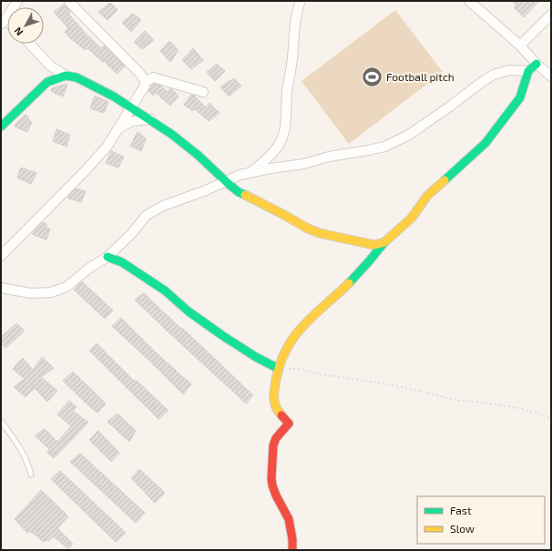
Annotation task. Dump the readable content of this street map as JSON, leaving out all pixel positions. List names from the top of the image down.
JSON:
{
  "places": {
    "sports": ["Football pitch"]
  },
  "legend": ["Fast", "Slow"],
  "north": "bottom left"
}
